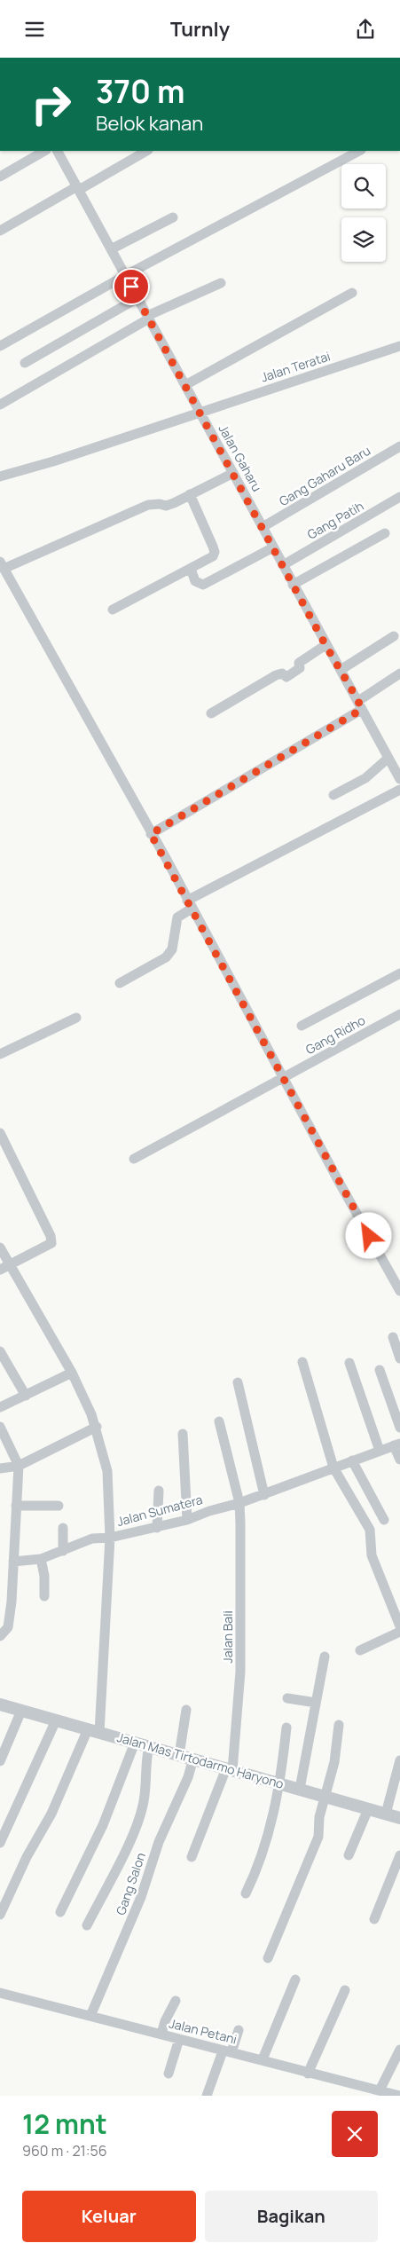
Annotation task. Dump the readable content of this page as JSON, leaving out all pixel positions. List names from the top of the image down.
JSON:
{
  "streets": {
    "street": [
      "Jalan Teratai",
      "Jalan Gaharu",
      "Gang Gaharu Baru",
      "Gang Patih",
      "Gang Ridho",
      "Jalan Sumatera",
      "Jalan Bali",
      "Jalan Mas Tirtodarmo Haryono",
      "Gang Salon",
      "Jalan Petani"
    ]
  },
  "crossings": [
    ["Jalan Teratai", "Jalan Gaharu"],
    ["Jalan Gaharu", "Gang Gaharu Baru"],
    ["Jalan Gaharu", "Gang Patih"],
    ["Jalan Sumatera", "Jalan Bali"],
    ["Jalan Sumatera", "Jalan Mas Tirtodarmo Haryono"],
    ["Jalan Bali", "Jalan Mas Tirtodarmo Haryono"],
    ["Jalan Mas Tirtodarmo Haryono", "Gang Salon"],
    ["Gang Salon", "Jalan Petani"]
  ],
  "page": {
    "header": "Turnly",
    "turn": ["370 m", "Belok kanan"],
    "heading": ["12 mnt", "960 m · 21:56"],
    "buttons": ["Keluar", "Bagikan"]
  }
}
